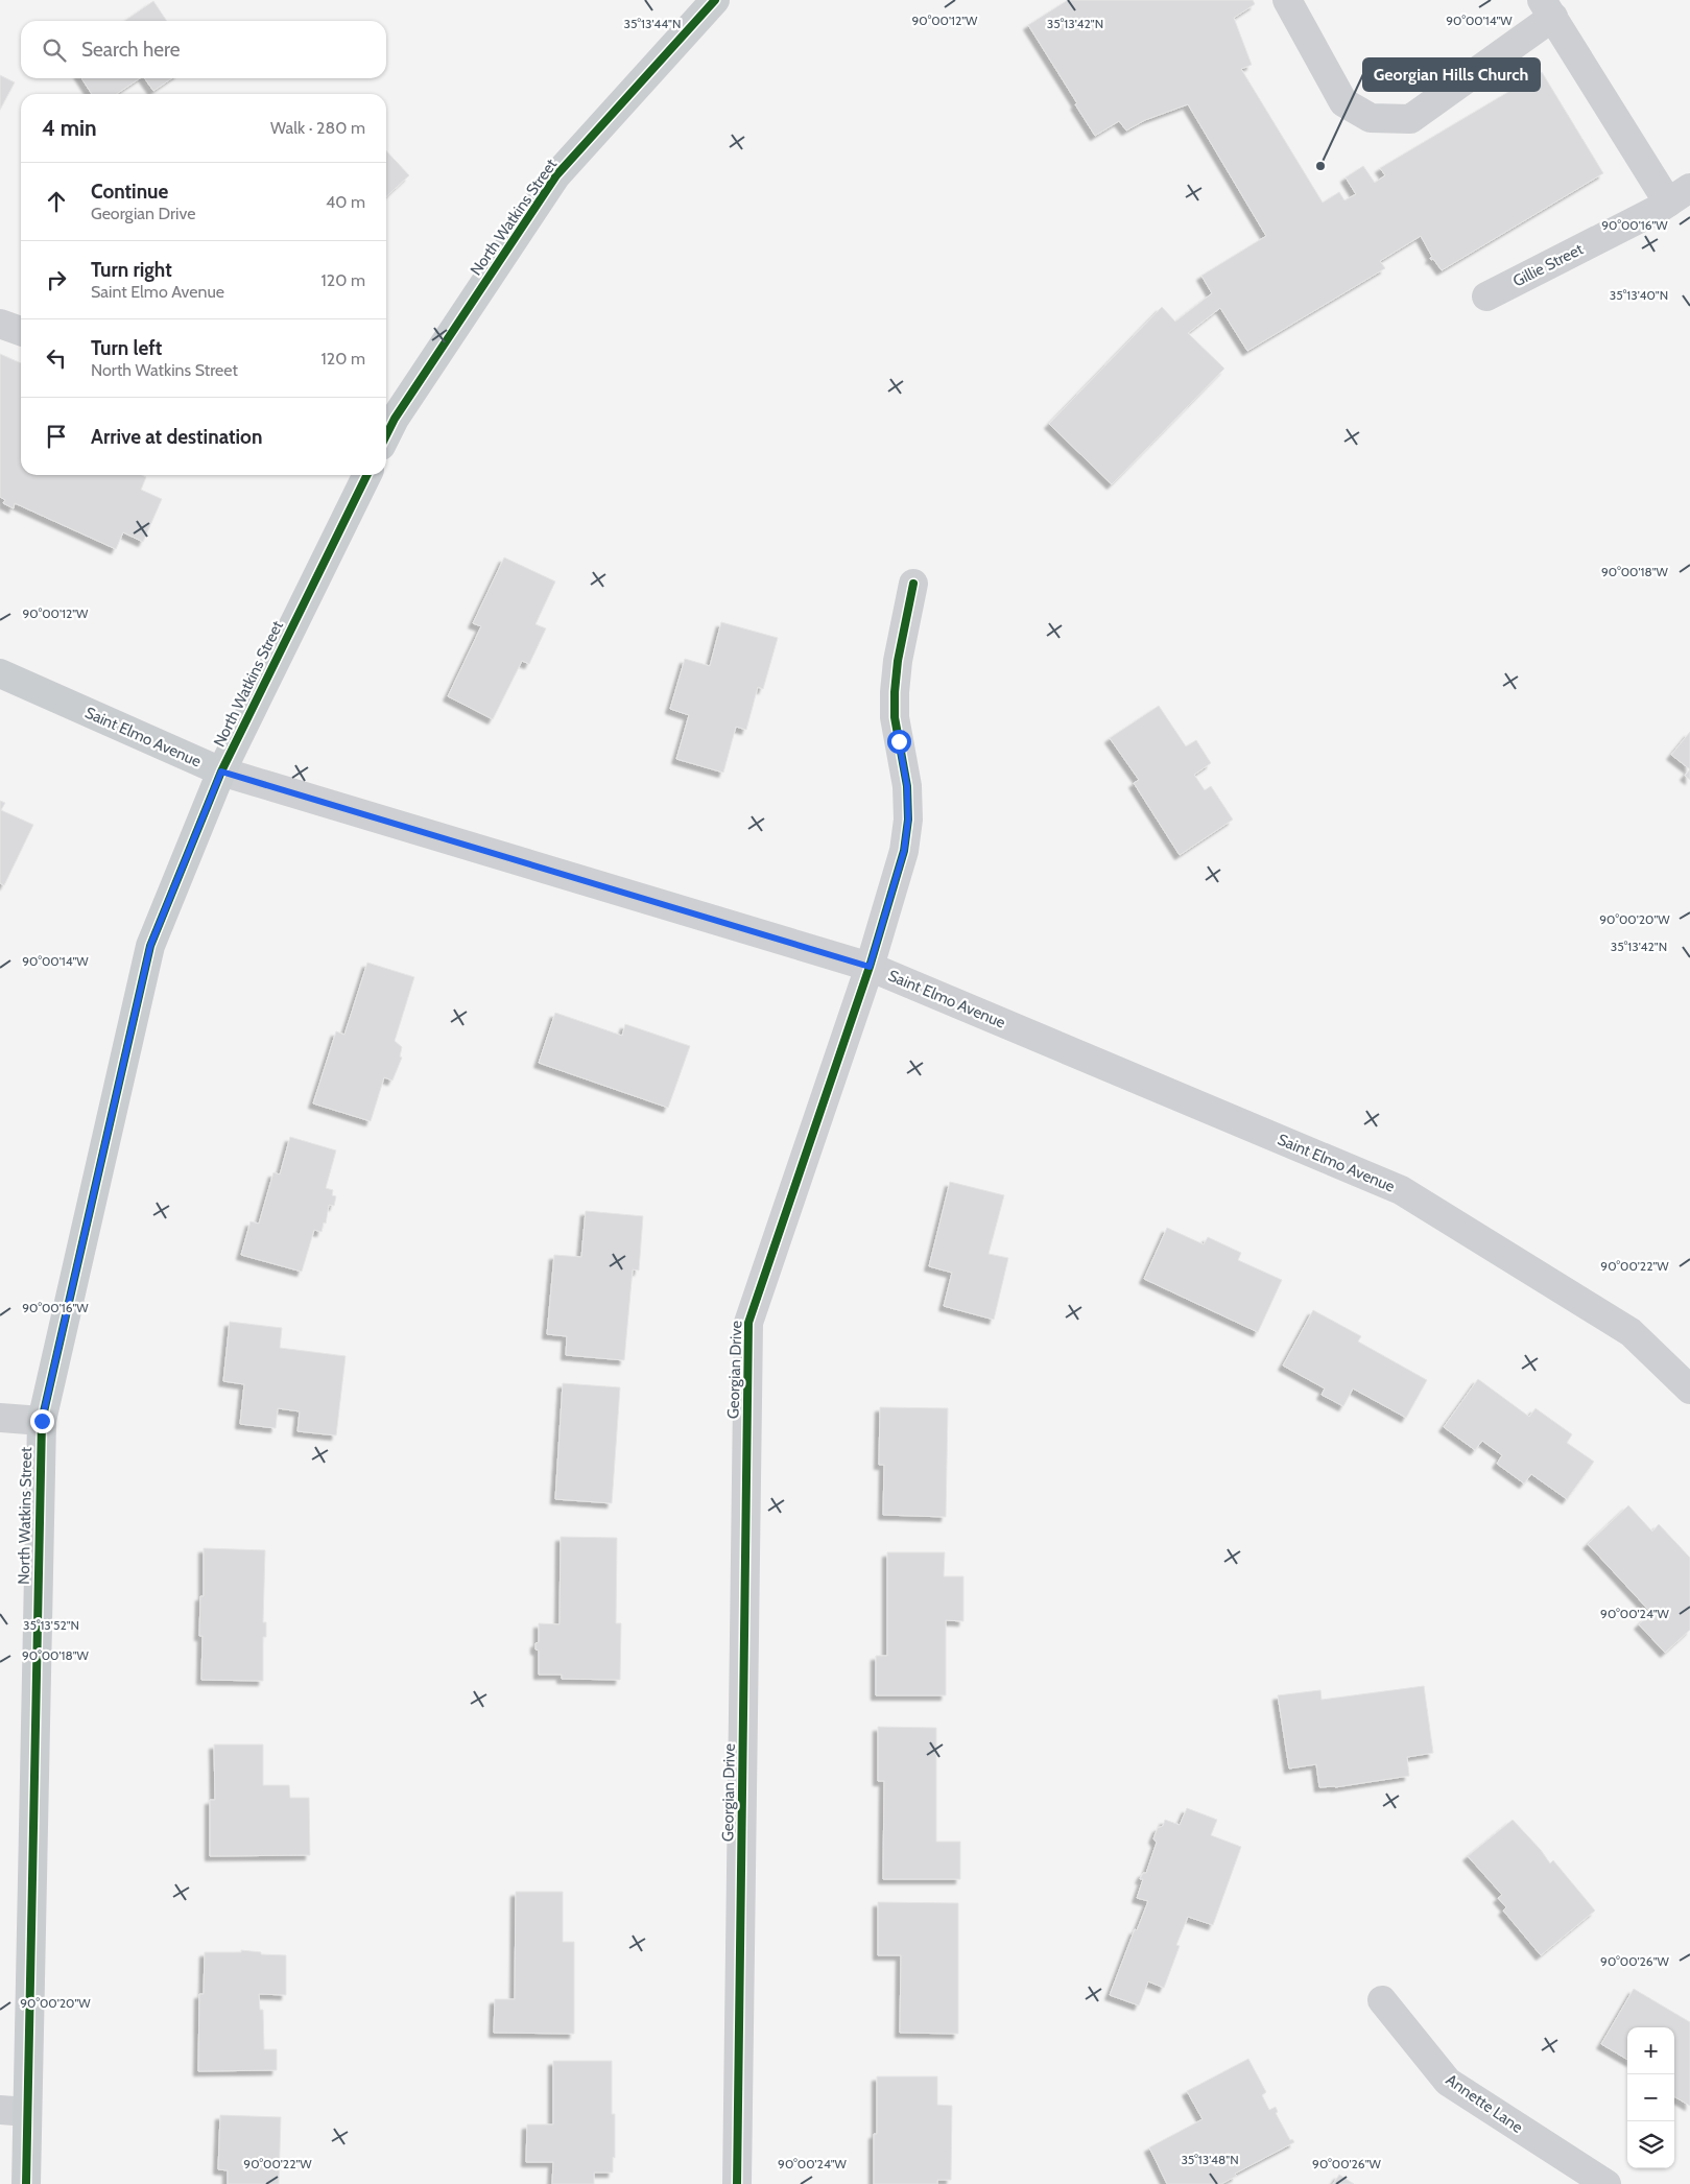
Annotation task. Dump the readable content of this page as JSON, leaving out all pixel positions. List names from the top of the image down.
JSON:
{
  "streets": {
    "main road": ["North Watkins Street", "Saint Elmo Avenue"],
    "street": ["Gillie Street", "Georgian Drive", "Annette Lane"]
  },
  "crossings": [
    ["North Watkins Street", "Saint Elmo Avenue"],
    ["Saint Elmo Avenue", "Georgian Drive"]
  ],
  "places": ["Georgian Hills Church"],
  "page": {
    "search": "Search here",
    "heading": ["4 min", "Walk · 280 m"],
    "list": [
      ["Continue", "Georgian Drive", "40 m"],
      ["Turn right", "Saint Elmo Avenue", "120 m"],
      ["Turn left", "North Watkins Street", "120 m"],
      "Arrive at destination"
    ],
    "map_buttons": ["+", "−"]
  },
  "coordinates": [
    "90°00'12\"W",
    "90°00'14\"W",
    "35°13'44\"N",
    "35°13'42\"N",
    "90°00'16\"W",
    "35°13'40\"N",
    "90°00'18\"W",
    "90°00'20\"W",
    "90°00'22\"W",
    "90°00'24\"W",
    "35°13'52\"N",
    "90°00'26\"W",
    "35°13'48\"N"
  ]
}
